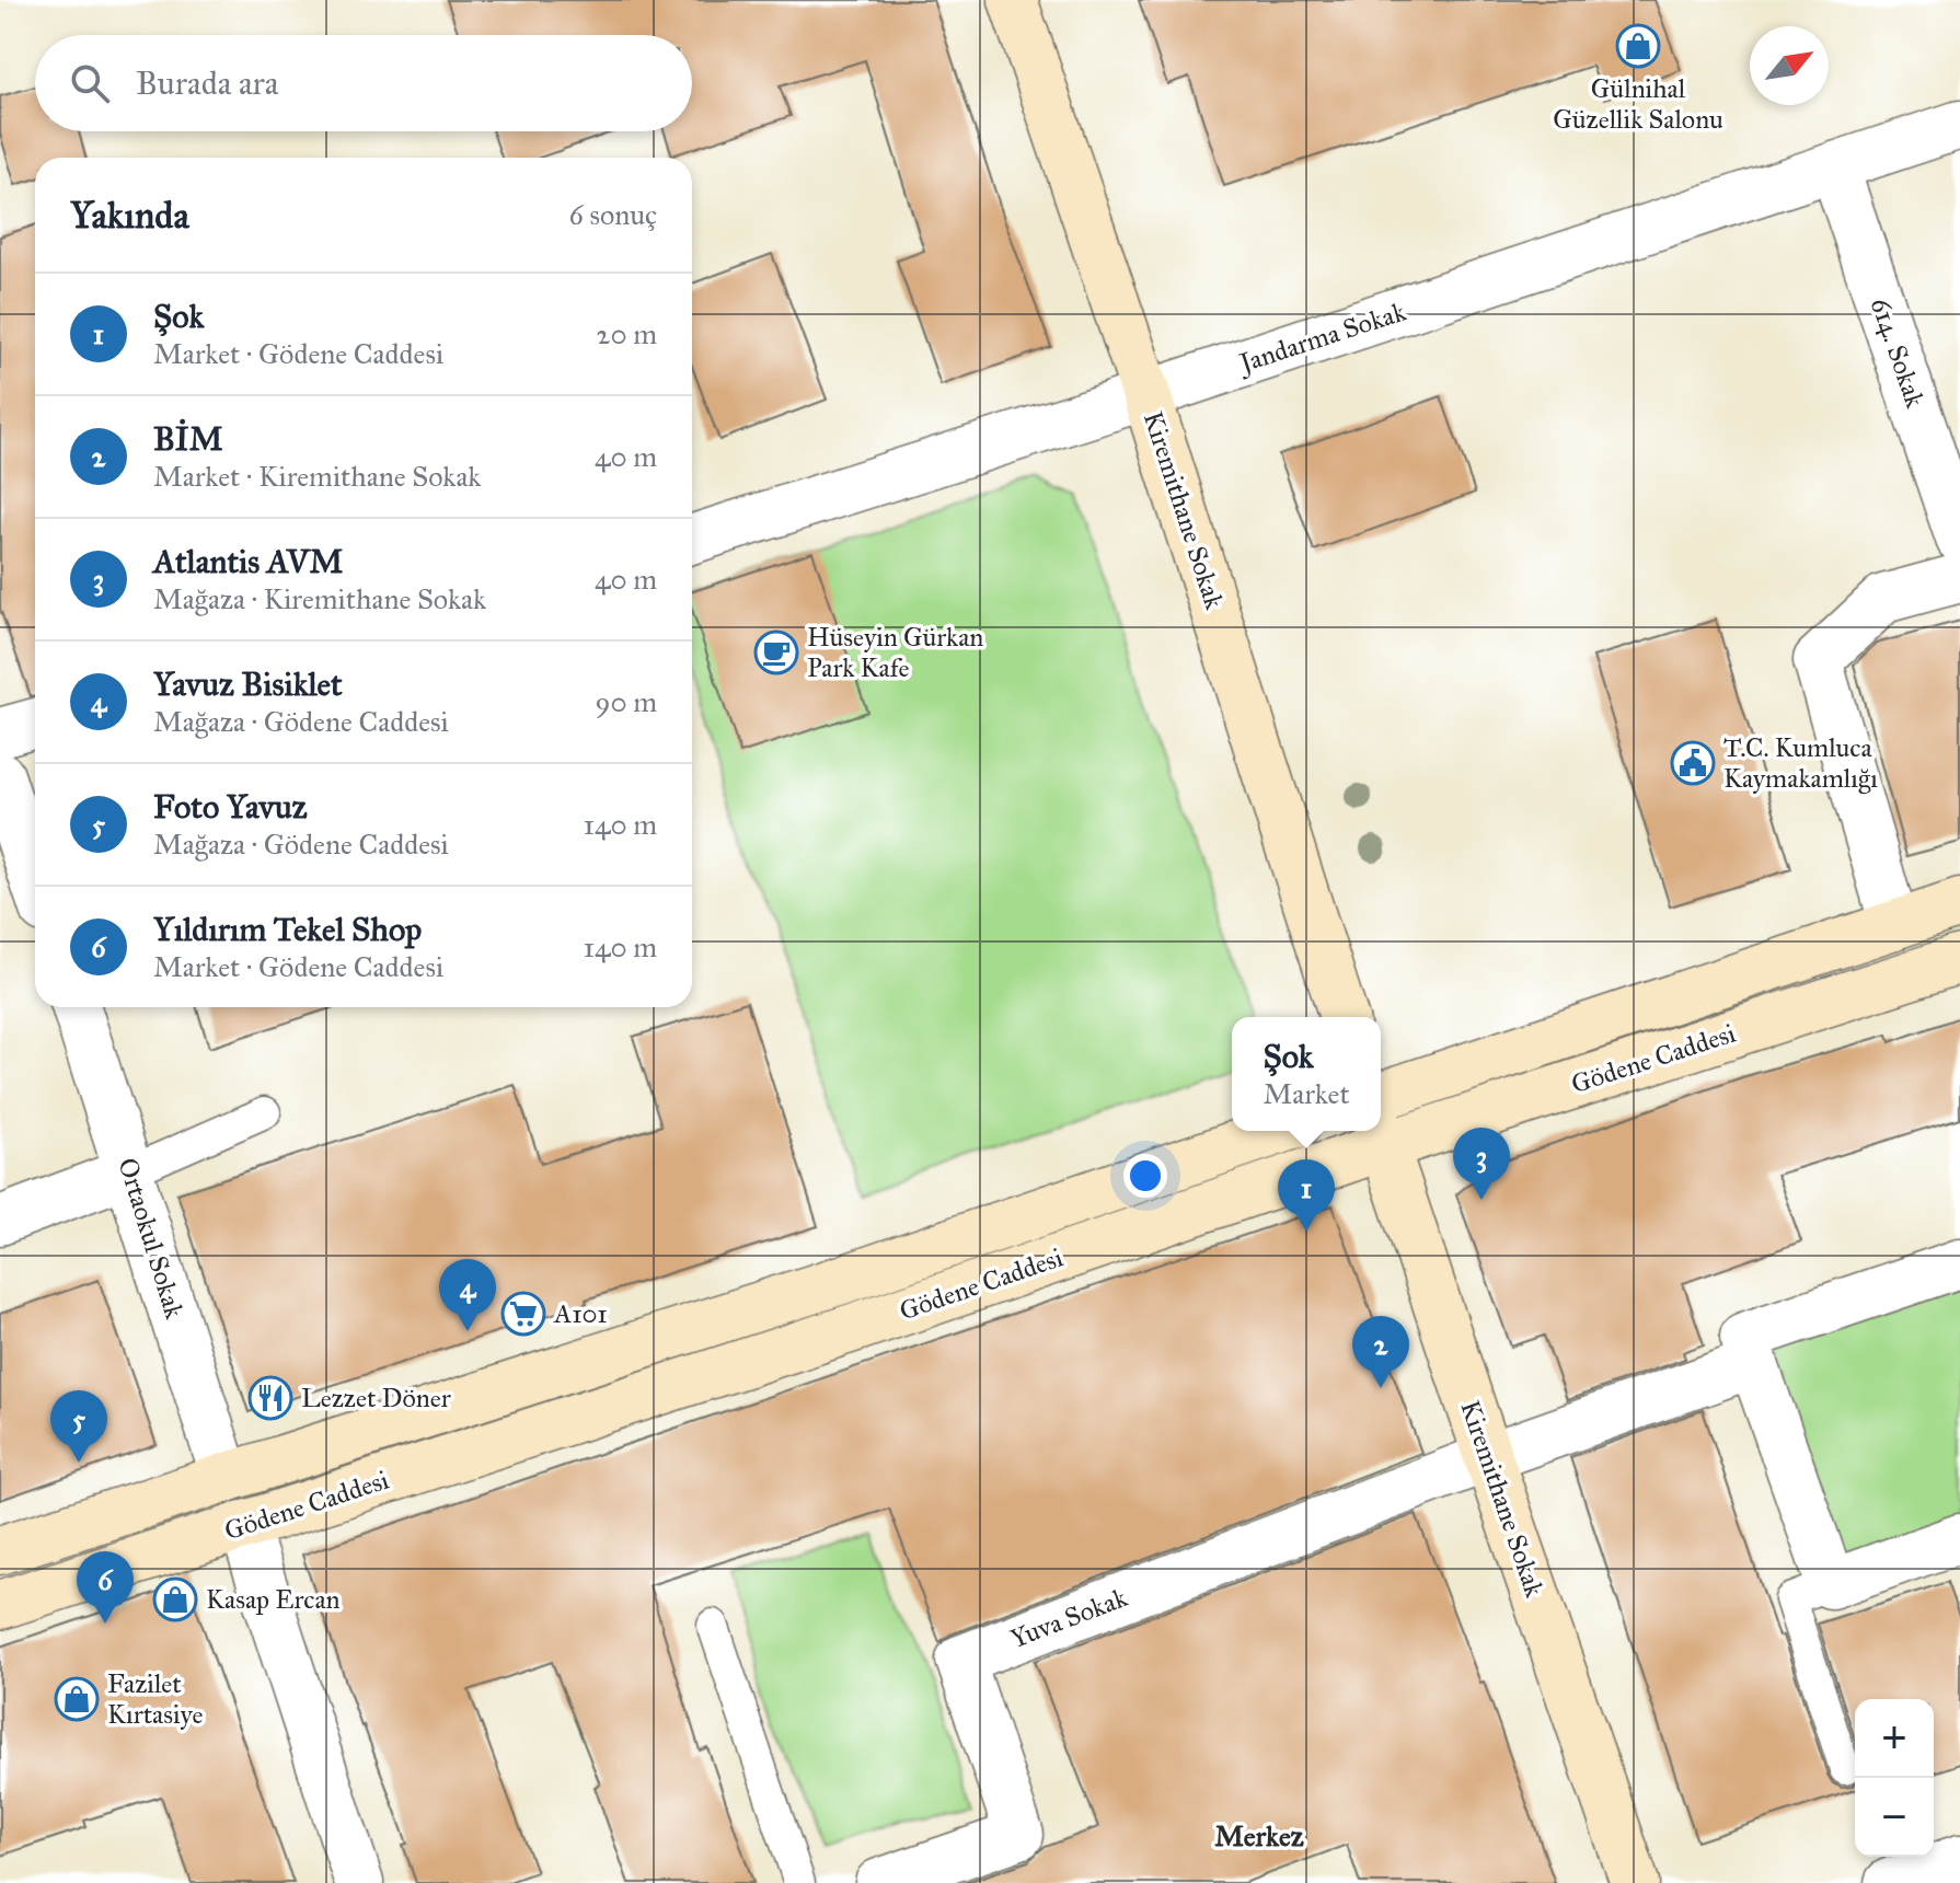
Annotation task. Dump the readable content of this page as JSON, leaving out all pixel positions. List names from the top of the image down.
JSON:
{
  "streets": {
    "main road": ["Kiremithane Sokak", "Gödene Caddesi"],
    "street": [
      "Jandarma Sokak",
      "614. Sokak",
      "Ortaokul Sokak",
      "Yuva Sokak"
    ]
  },
  "crossings": [
    ["Jandarma Sokak", "614. Sokak"],
    ["Jandarma Sokak", "Kiremithane Sokak"],
    ["Kiremithane Sokak", "Yuva Sokak"],
    ["Gödene Caddesi", "Ortaokul Sokak"]
  ],
  "districts": ["Merkez"],
  "places": {
    "shop": ["Gülnihal Güzellik Salonu", "Kasap Ercan", "Fazilet Kırtasiye"],
    "cafe": ["Hüseyin Gürkan Park Kafe"],
    "public building": ["T.C. Kumluca Kaymakamlığı"],
    "supermarket": ["A101"],
    "restaurant": ["Lezzet Döner"]
  },
  "north": "top right",
  "page": {
    "search": "Burada ara",
    "heading": ["Yakında", "6 sonuç"],
    "list": [
      {
        "mark": "1",
        "name": "Şok",
        "note": "Market · Gödene Caddesi",
        "value": "20 m"
      },
      {
        "mark": "2",
        "name": "BİM",
        "note": "Market · Kiremithane Sokak",
        "value": "40 m"
      },
      {
        "mark": "3",
        "name": "Atlantis AVM",
        "note": "Mağaza · Kiremithane Sokak",
        "value": "40 m"
      },
      {
        "mark": "4",
        "name": "Yavuz Bisiklet",
        "note": "Mağaza · Gödene Caddesi",
        "value": "90 m"
      },
      {
        "mark": "5",
        "name": "Foto Yavuz",
        "note": "Mağaza · Gödene Caddesi",
        "value": "140 m"
      },
      {
        "mark": "6",
        "name": "Yıldırım Tekel Shop",
        "note": "Market · Gödene Caddesi",
        "value": "140 m"
      }
    ],
    "popup": ["Şok", "Market"],
    "pins": [
      "3",
      "1",
      "4",
      "2",
      "5",
      "6"
    ],
    "map_buttons": ["+", "−"]
  }
}
